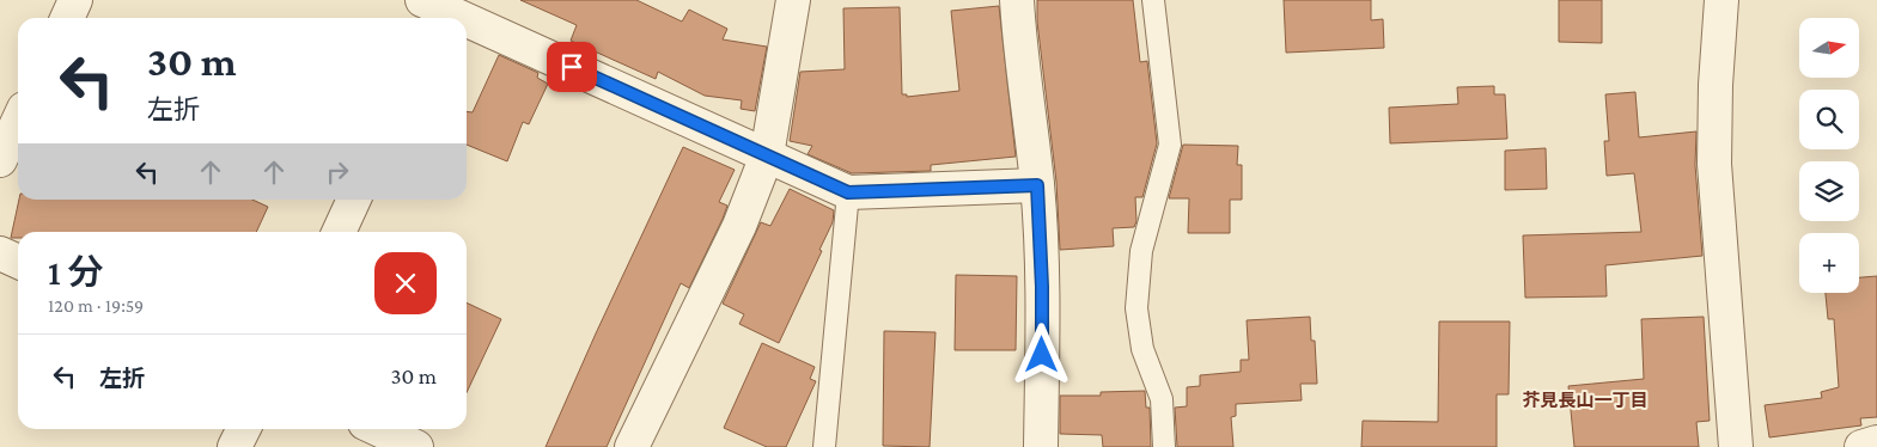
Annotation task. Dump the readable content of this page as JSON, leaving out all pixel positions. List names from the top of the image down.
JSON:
{
  "districts": ["芥見長山一丁目"],
  "north": "right",
  "page": {
    "map_buttons": "+",
    "turn": ["30 m", "左折"],
    "heading": ["1 分", "120 m · 19:59"],
    "list": [
      {
        "name": "左折",
        "value": "30 m"
      }
    ]
  }
}
